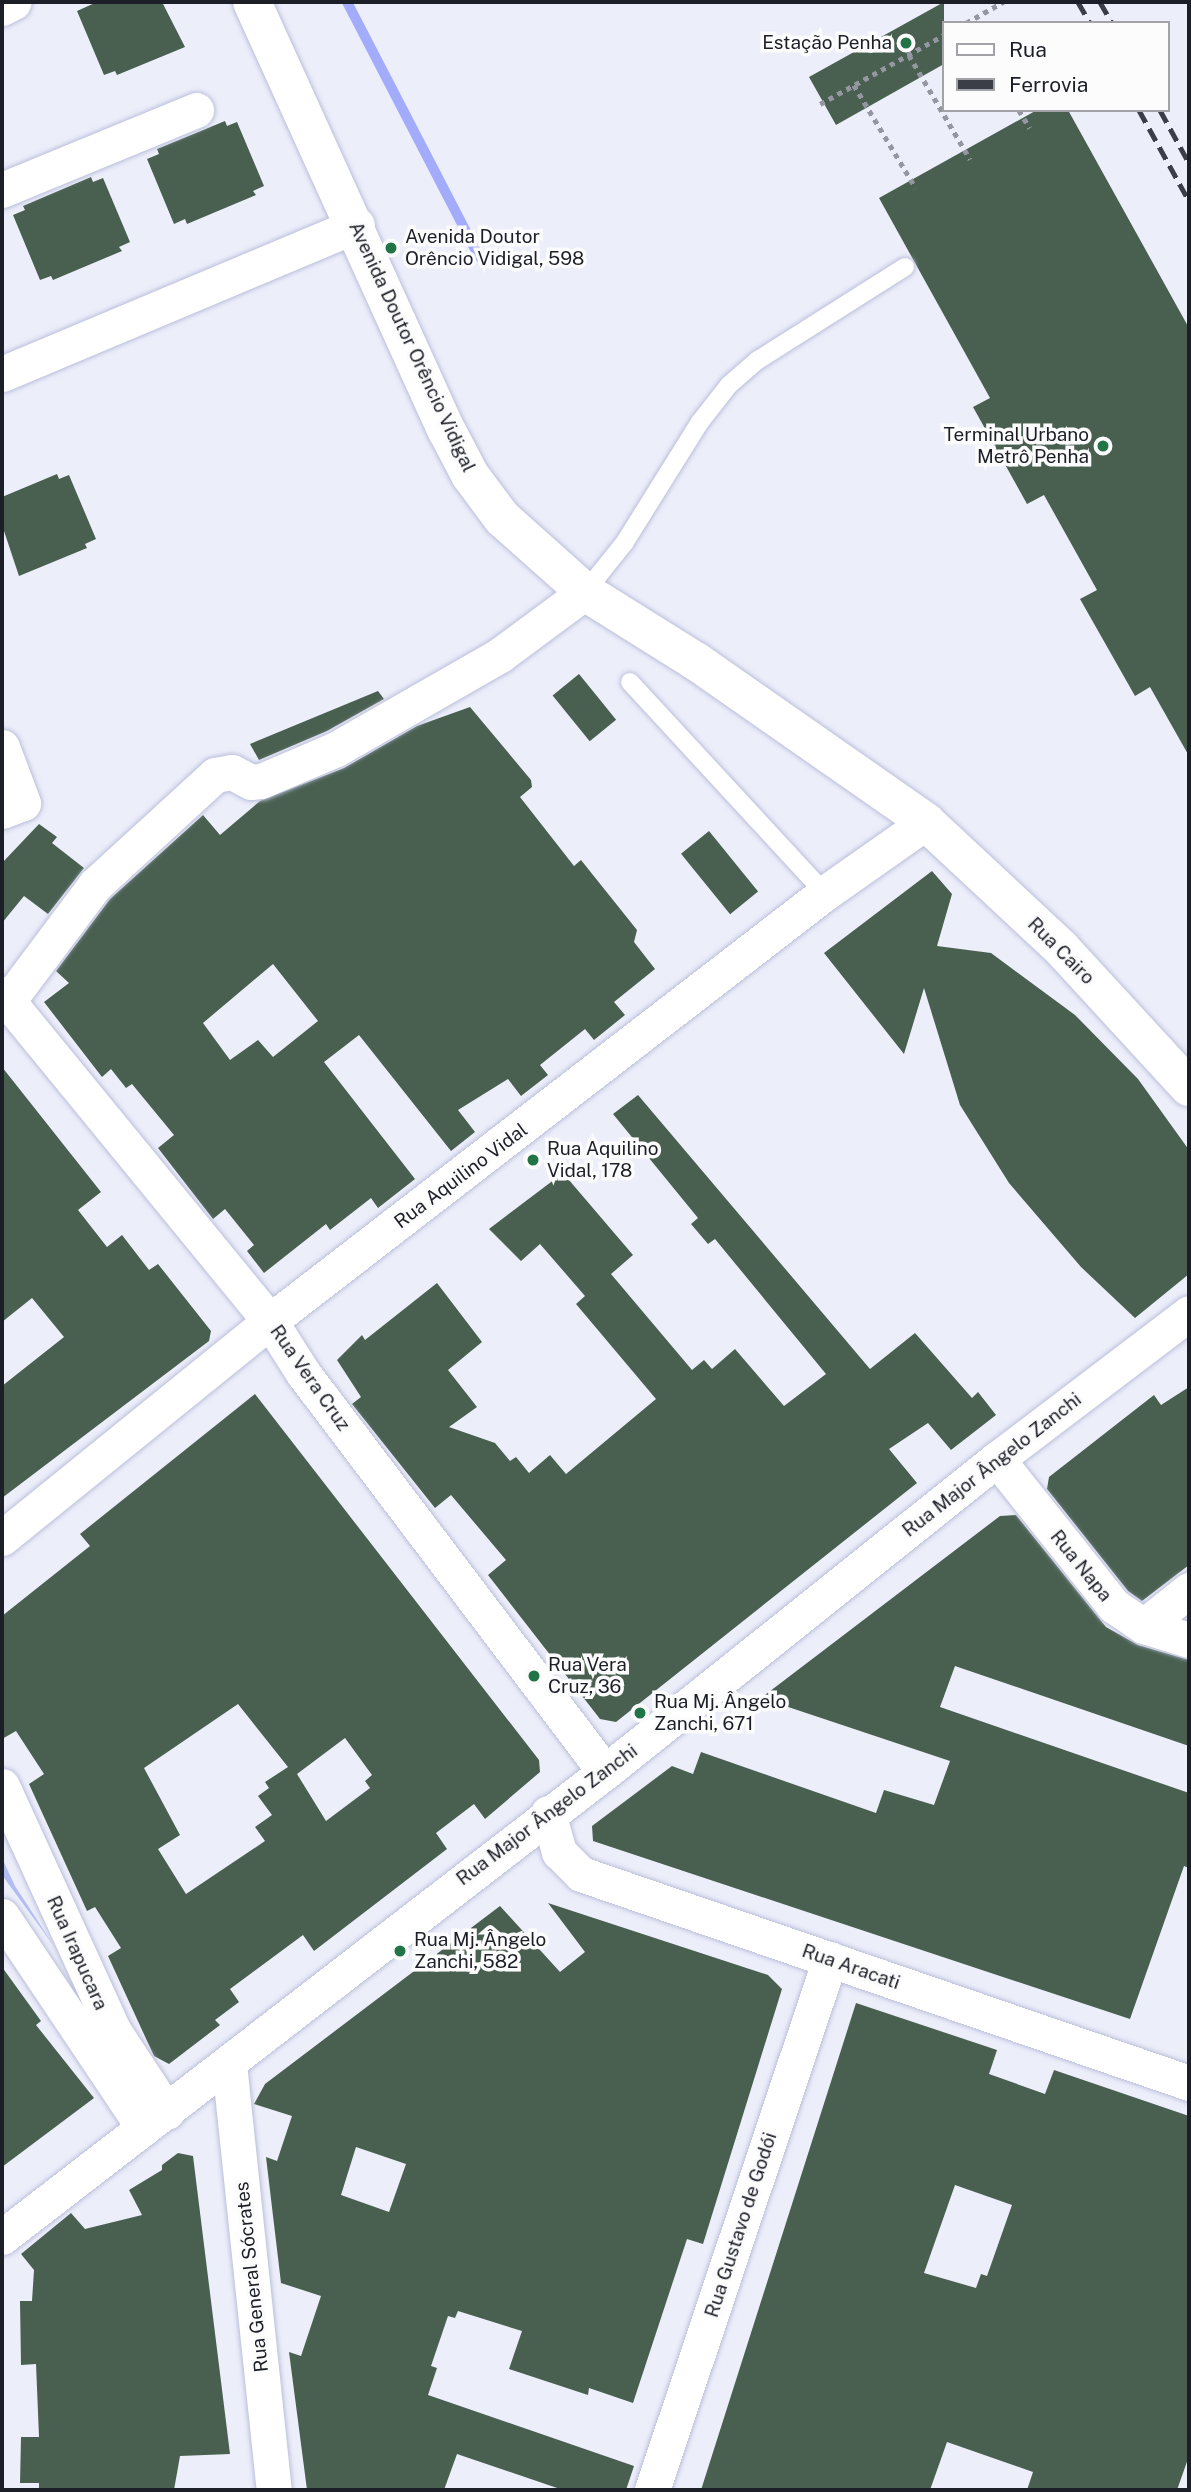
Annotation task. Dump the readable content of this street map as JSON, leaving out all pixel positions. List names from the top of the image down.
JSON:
{
  "streets": {
    "street": [
      "Avenida Doutor Orêncio Vidigal",
      "Rua Cairo",
      "Rua Aquilino Vidal",
      "Rua Vera Cruz",
      "Rua Major Ângelo Zanchi",
      "Rua Napa",
      "Rua Irapucara",
      "Rua Aracati",
      "Rua Gustavo de Godói",
      "Rua General Sócrates"
    ]
  },
  "crossings": [
    ["Avenida Doutor Orêncio Vidigal", "Rua Cairo"],
    ["Avenida Doutor Orêncio Vidigal", "Rua Aquilino Vidal"],
    ["Rua Cairo", "Rua Aquilino Vidal"],
    ["Rua Aquilino Vidal", "Rua Vera Cruz"],
    ["Rua Vera Cruz", "Rua Major Ângelo Zanchi"],
    ["Rua Major Ângelo Zanchi", "Rua Napa"],
    ["Rua Major Ângelo Zanchi", "Rua Irapucara"],
    ["Rua Major Ângelo Zanchi", "Rua Aracati"],
    ["Rua Major Ângelo Zanchi", "Rua General Sócrates"],
    ["Rua Aracati", "Rua Gustavo de Godói"]
  ],
  "places": [
    "Estação Penha",
    "Avenida Doutor Orêncio Vidigal, 598",
    "Terminal Urbano Metrô Penha",
    "Rua Aquilino Vidal, 178",
    "Rua Vera Cruz, 36",
    "Rua Mj. Ângelo Zanchi, 671",
    "Rua Mj. Ângelo Zanchi, 582"
  ],
  "legend": ["Rua", "Ferrovia"]
}
